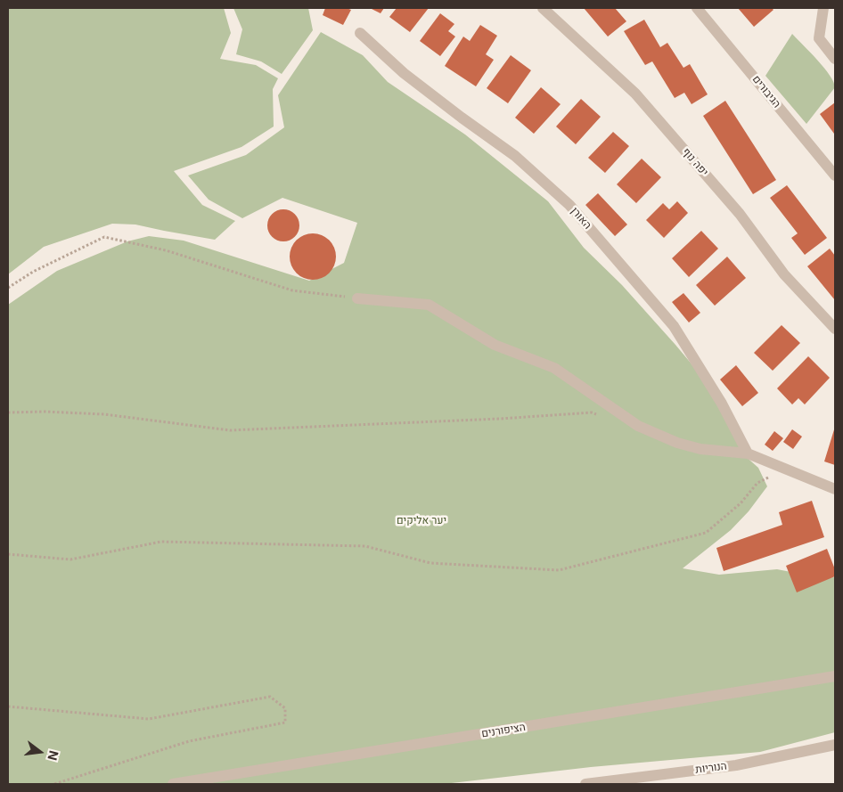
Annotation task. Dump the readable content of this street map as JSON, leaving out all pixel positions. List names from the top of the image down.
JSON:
{
  "streets": {
    "street": [
      "הגיבורים",
      "יפה נוף",
      "האורן",
      "הציפורנים",
      "הנוריות"
    ]
  },
  "parks": ["יער אליקים"],
  "north": "right"
}
